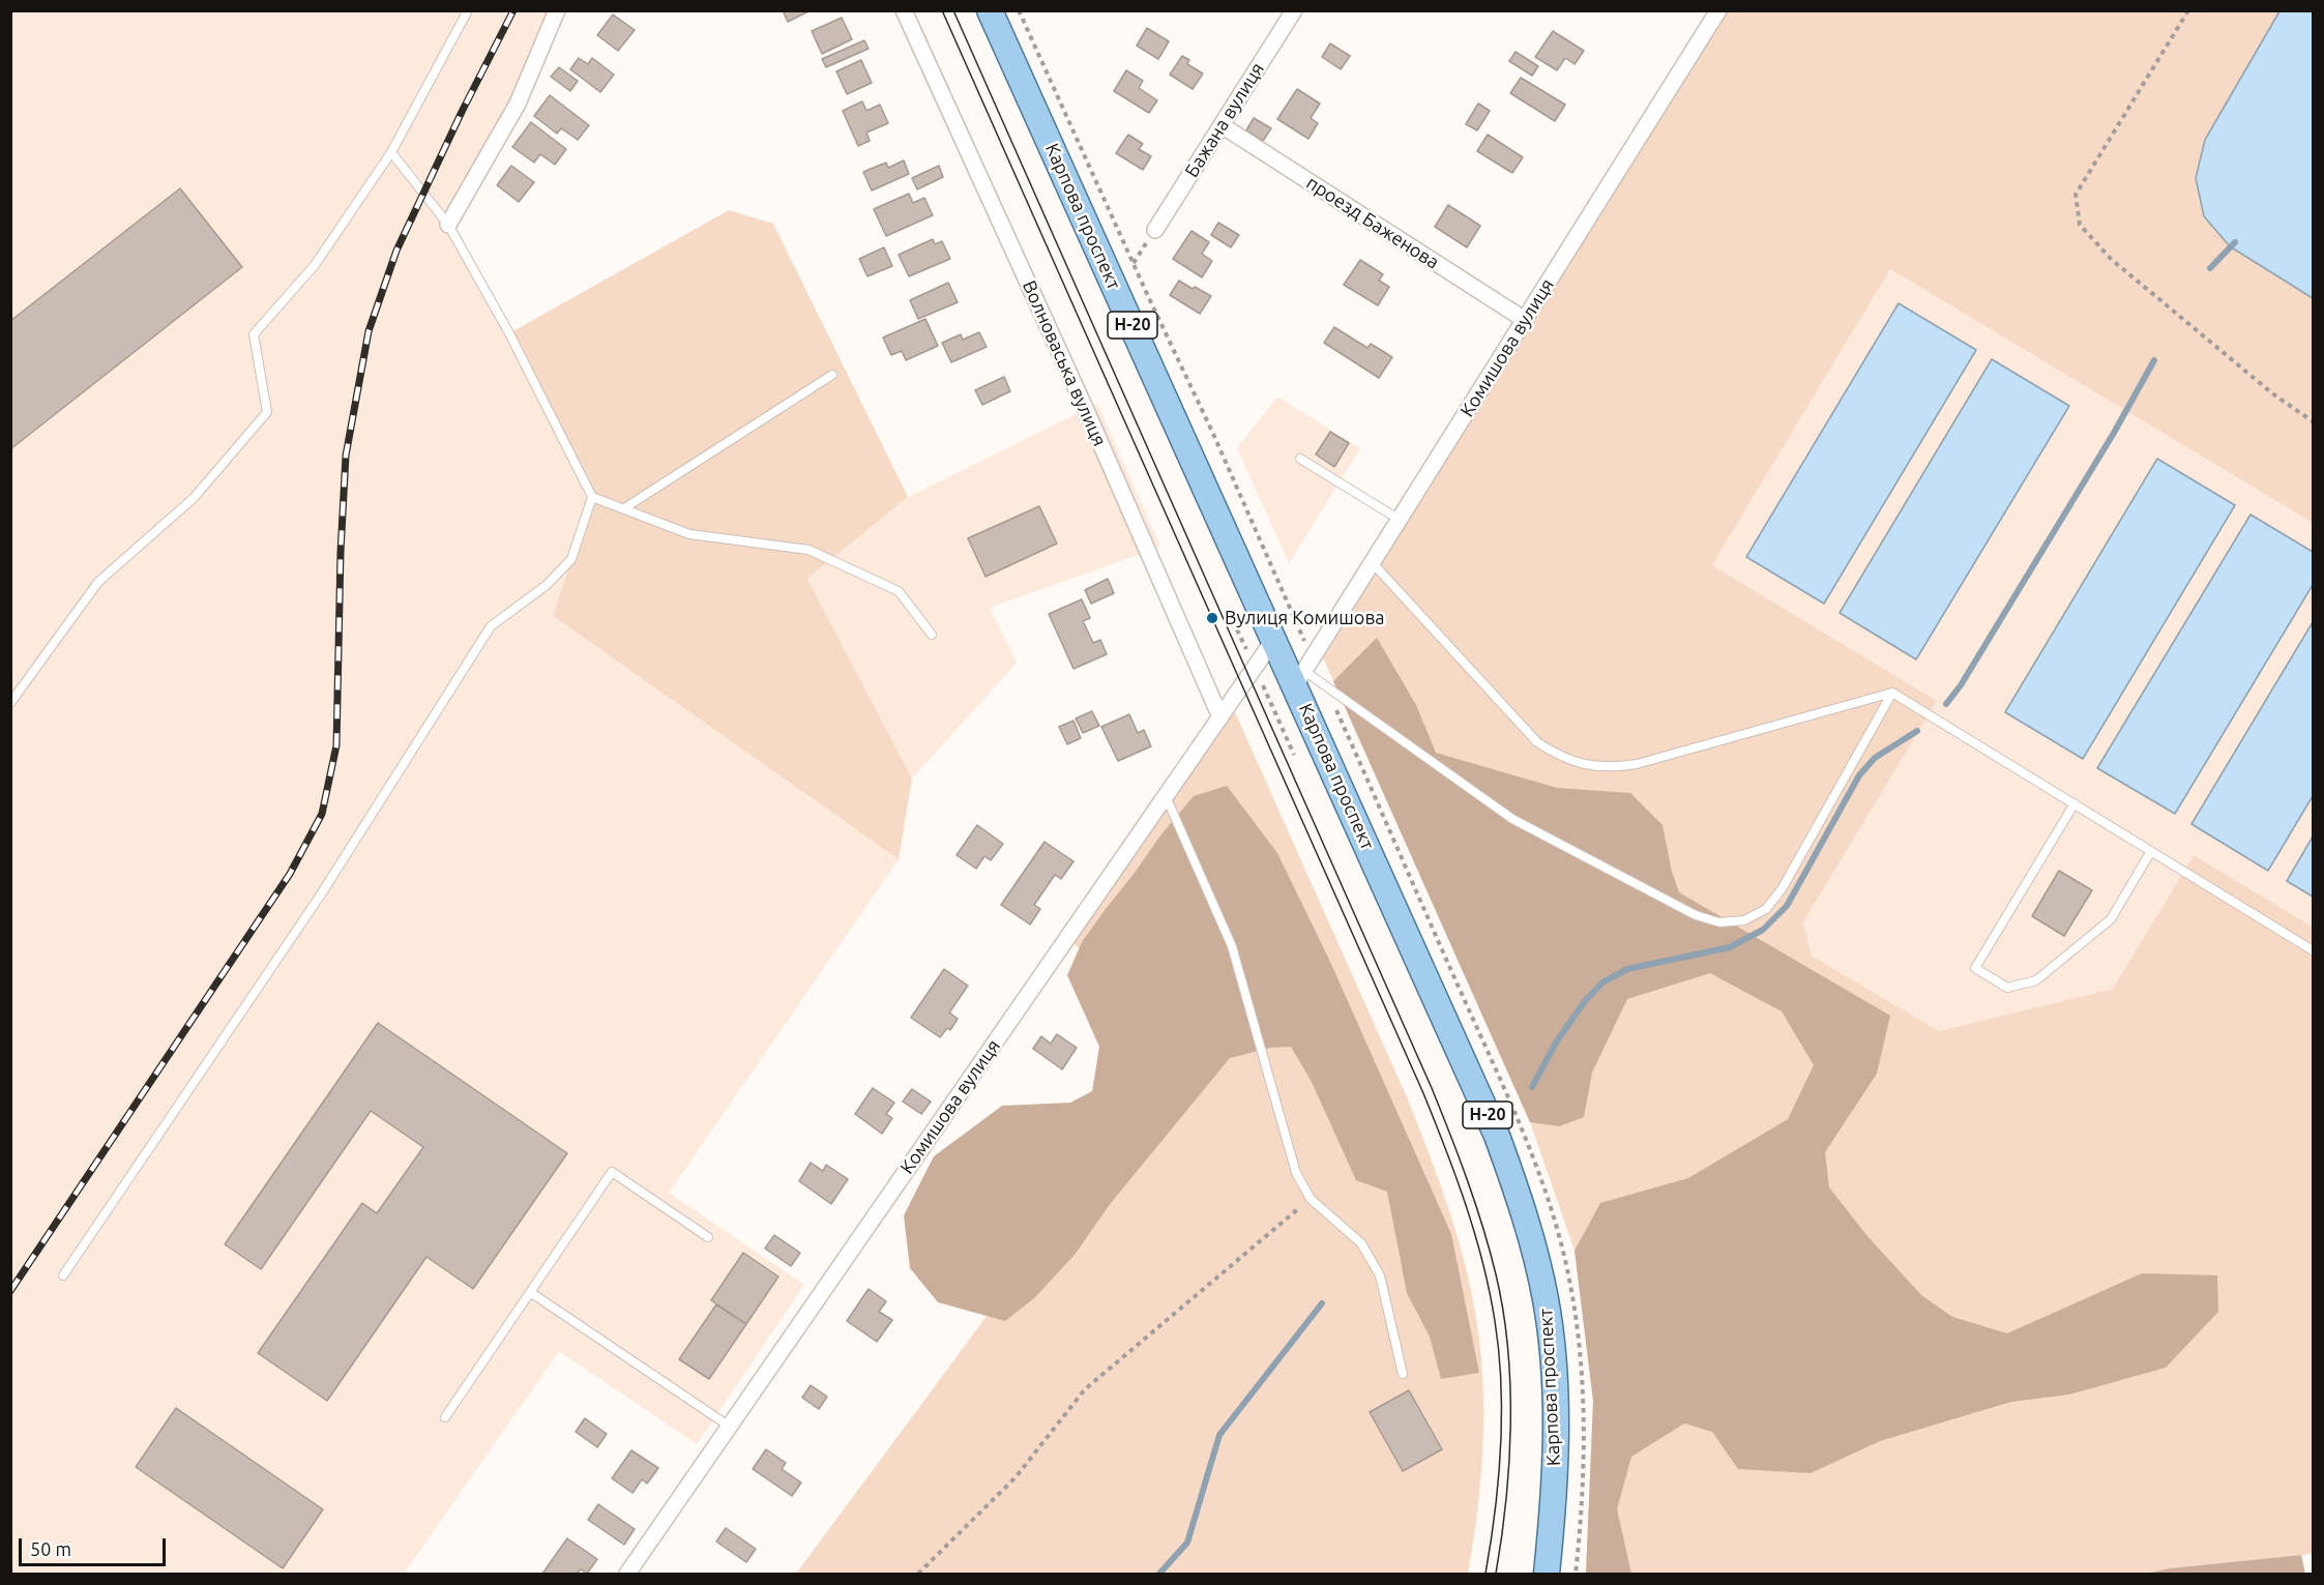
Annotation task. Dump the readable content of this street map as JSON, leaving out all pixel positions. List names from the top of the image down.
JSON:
{
  "streets": {
    "main road": ["Карпова проспект", "Н-20"],
    "street": [
      "Бажана вулиця",
      "проезд Баженова",
      "Комишова вулиця",
      "Волноваська вулиця"
    ]
  },
  "crossings": [
    ["Бажана вулиця", "проезд Баженова"],
    ["Карпова проспект", "Комишова вулиця"],
    ["проезд Баженова", "Комишова вулиця"],
    ["Комишова вулиця", "Волноваська вулиця"]
  ],
  "places": ["Вулиця Комишова"],
  "scale_bar": "50 m"
}
